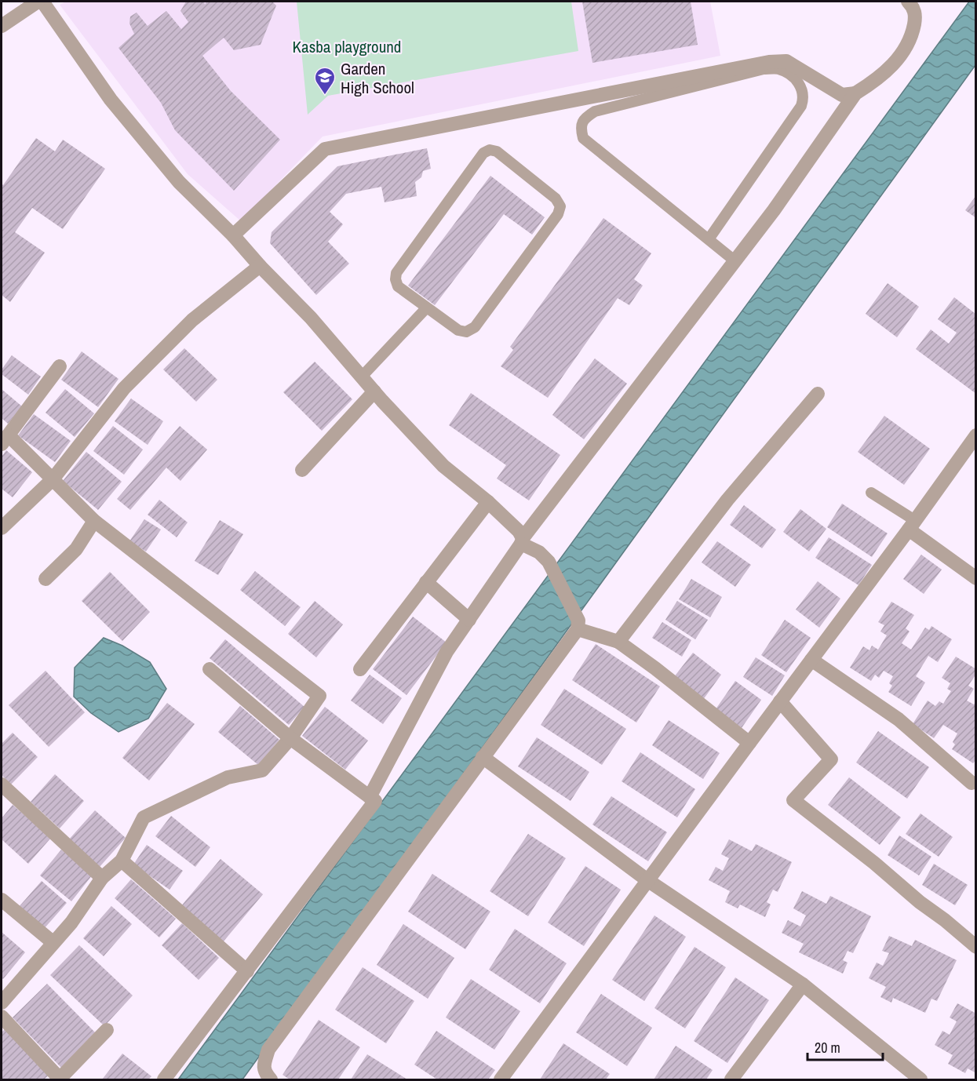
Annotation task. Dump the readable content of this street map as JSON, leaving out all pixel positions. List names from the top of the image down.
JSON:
{
  "parks": ["Kasba playground"],
  "places": {
    "school or university": ["Garden High School"]
  },
  "scale_bar": "20 m"
}
